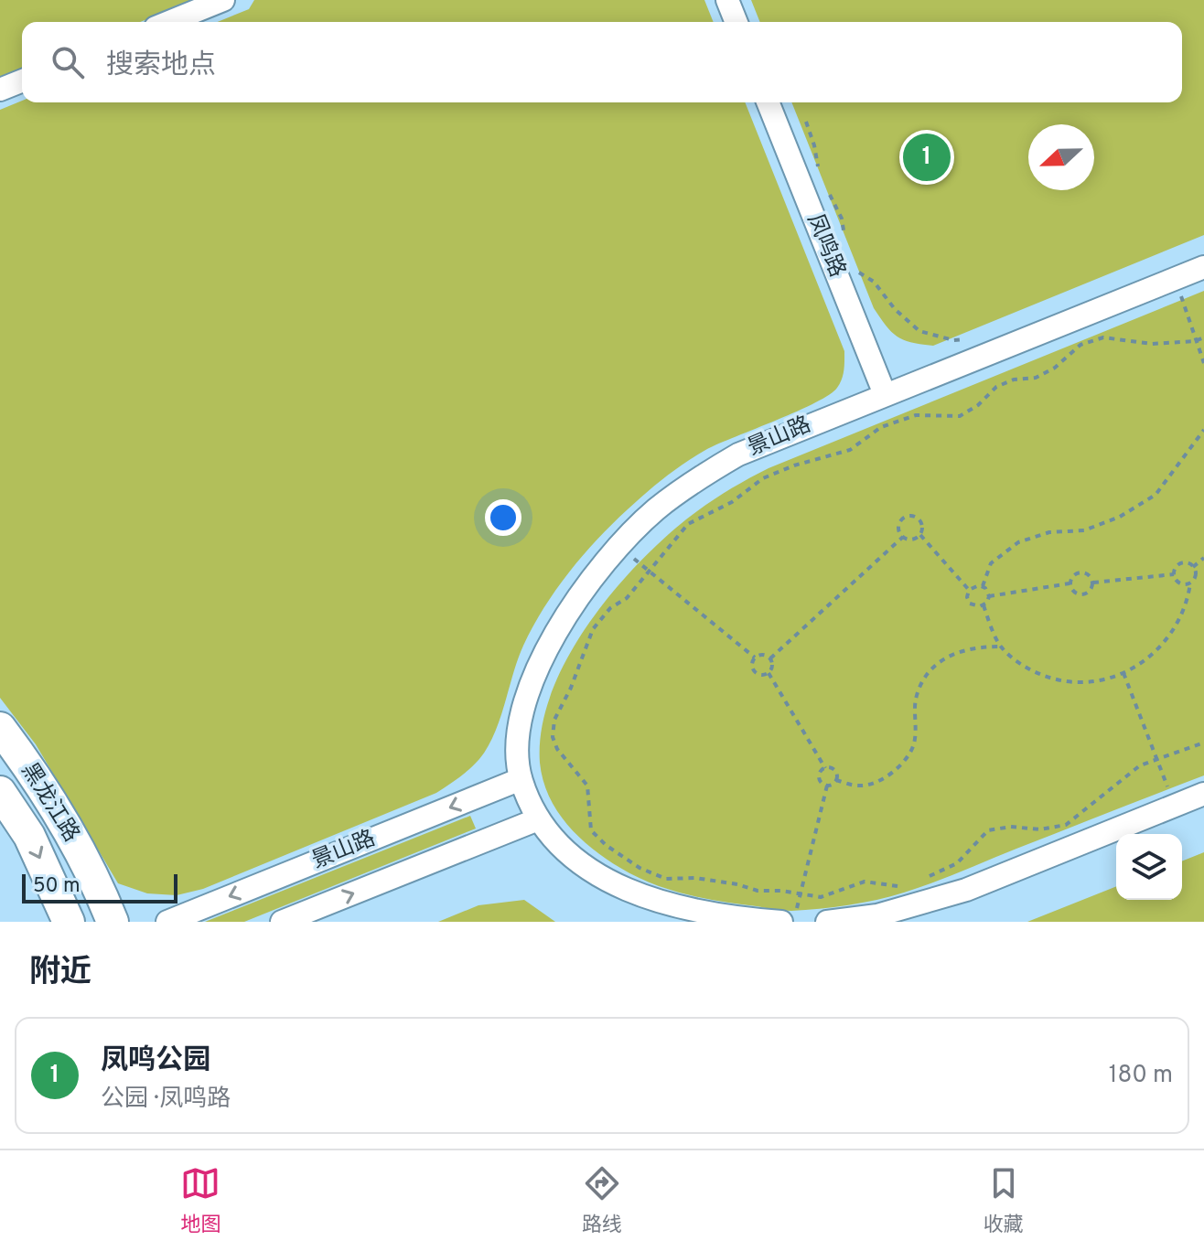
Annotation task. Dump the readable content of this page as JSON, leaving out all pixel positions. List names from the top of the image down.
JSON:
{
  "streets": {
    "main road": ["黑龙江路"],
    "street": ["凤鸣路", "景山路"]
  },
  "crossings": [
    ["凤鸣路", "景山路"]
  ],
  "scale_bar": "50 m",
  "north": "left",
  "page": {
    "search": "搜索地点",
    "pins": "1",
    "scale": "50 m",
    "heading": "附近",
    "list": [
      {
        "mark": "1",
        "name": "凤鸣公园",
        "note": "公园 · 凤鸣路",
        "value": "180 m"
      }
    ],
    "nav": ["地图", "路线", "收藏"]
  }
}
